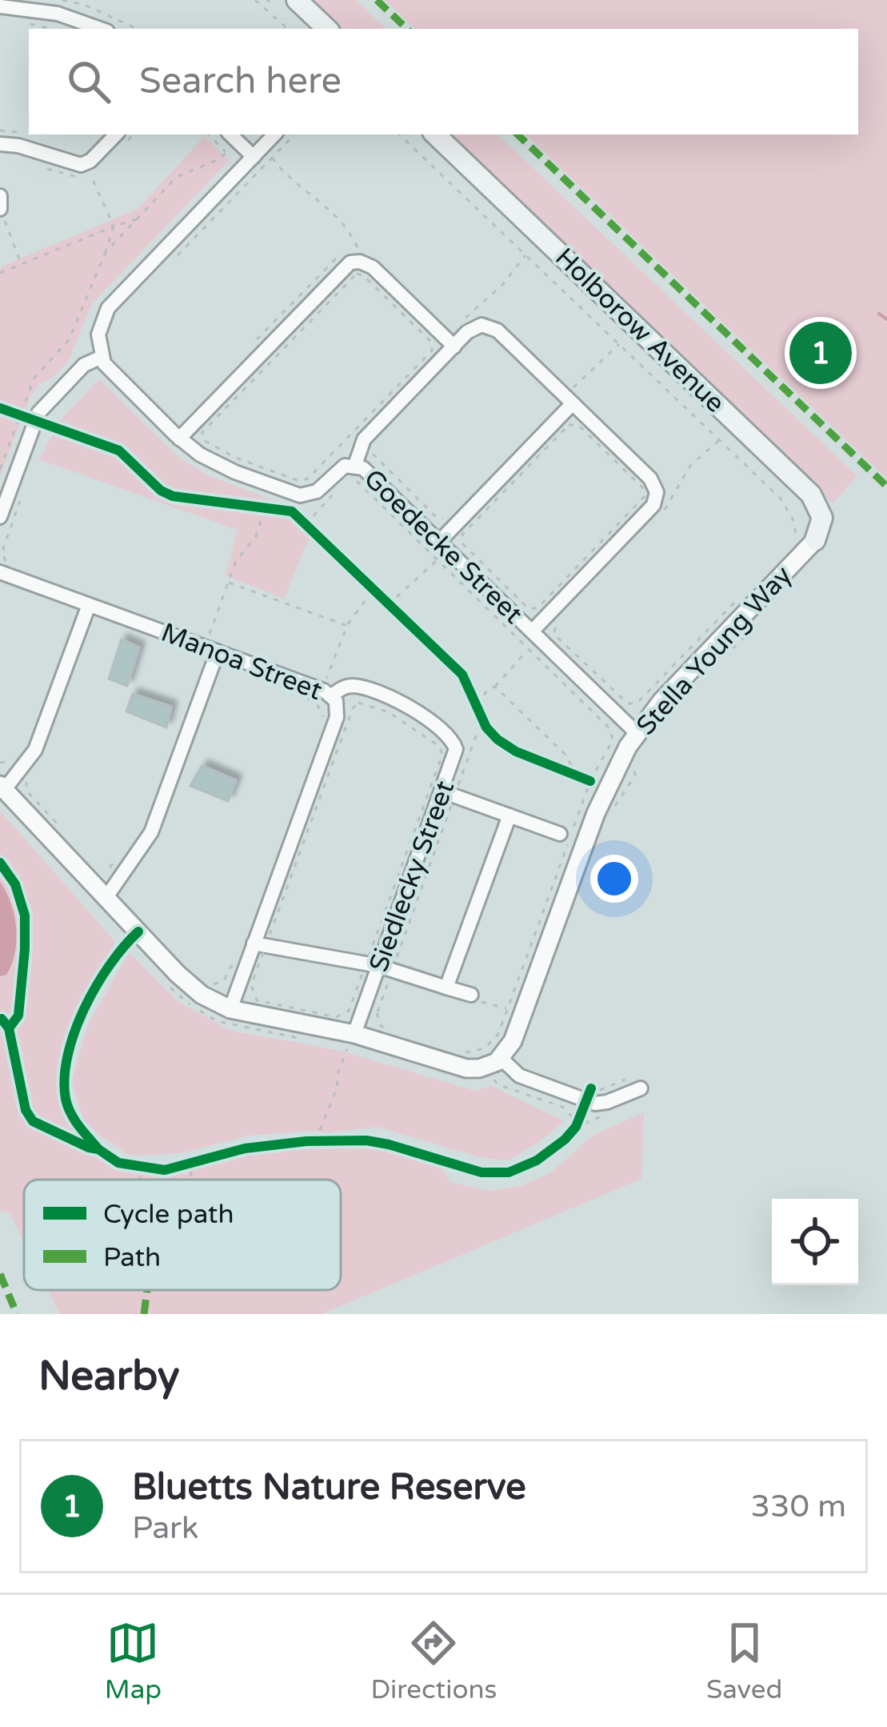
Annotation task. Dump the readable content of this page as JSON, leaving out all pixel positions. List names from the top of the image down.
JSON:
{
  "streets": {
    "main road": ["Holborow Avenue"],
    "street": [
      "Goedecke Street",
      "Stella Young Way",
      "Manoa Street",
      "Siedlecky Street"
    ]
  },
  "crossings": [
    ["Holborow Avenue", "Stella Young Way"],
    ["Goedecke Street", "Stella Young Way"],
    ["Manoa Street", "Siedlecky Street"]
  ],
  "legend": ["Cycle path", "Path"],
  "page": {
    "search": "Search here",
    "pins": "1",
    "heading": "Nearby",
    "list": [
      {
        "mark": "1",
        "name": "Bluetts Nature Reserve",
        "note": "Park",
        "value": "330 m"
      }
    ],
    "nav": ["Map", "Directions", "Saved"]
  }
}
